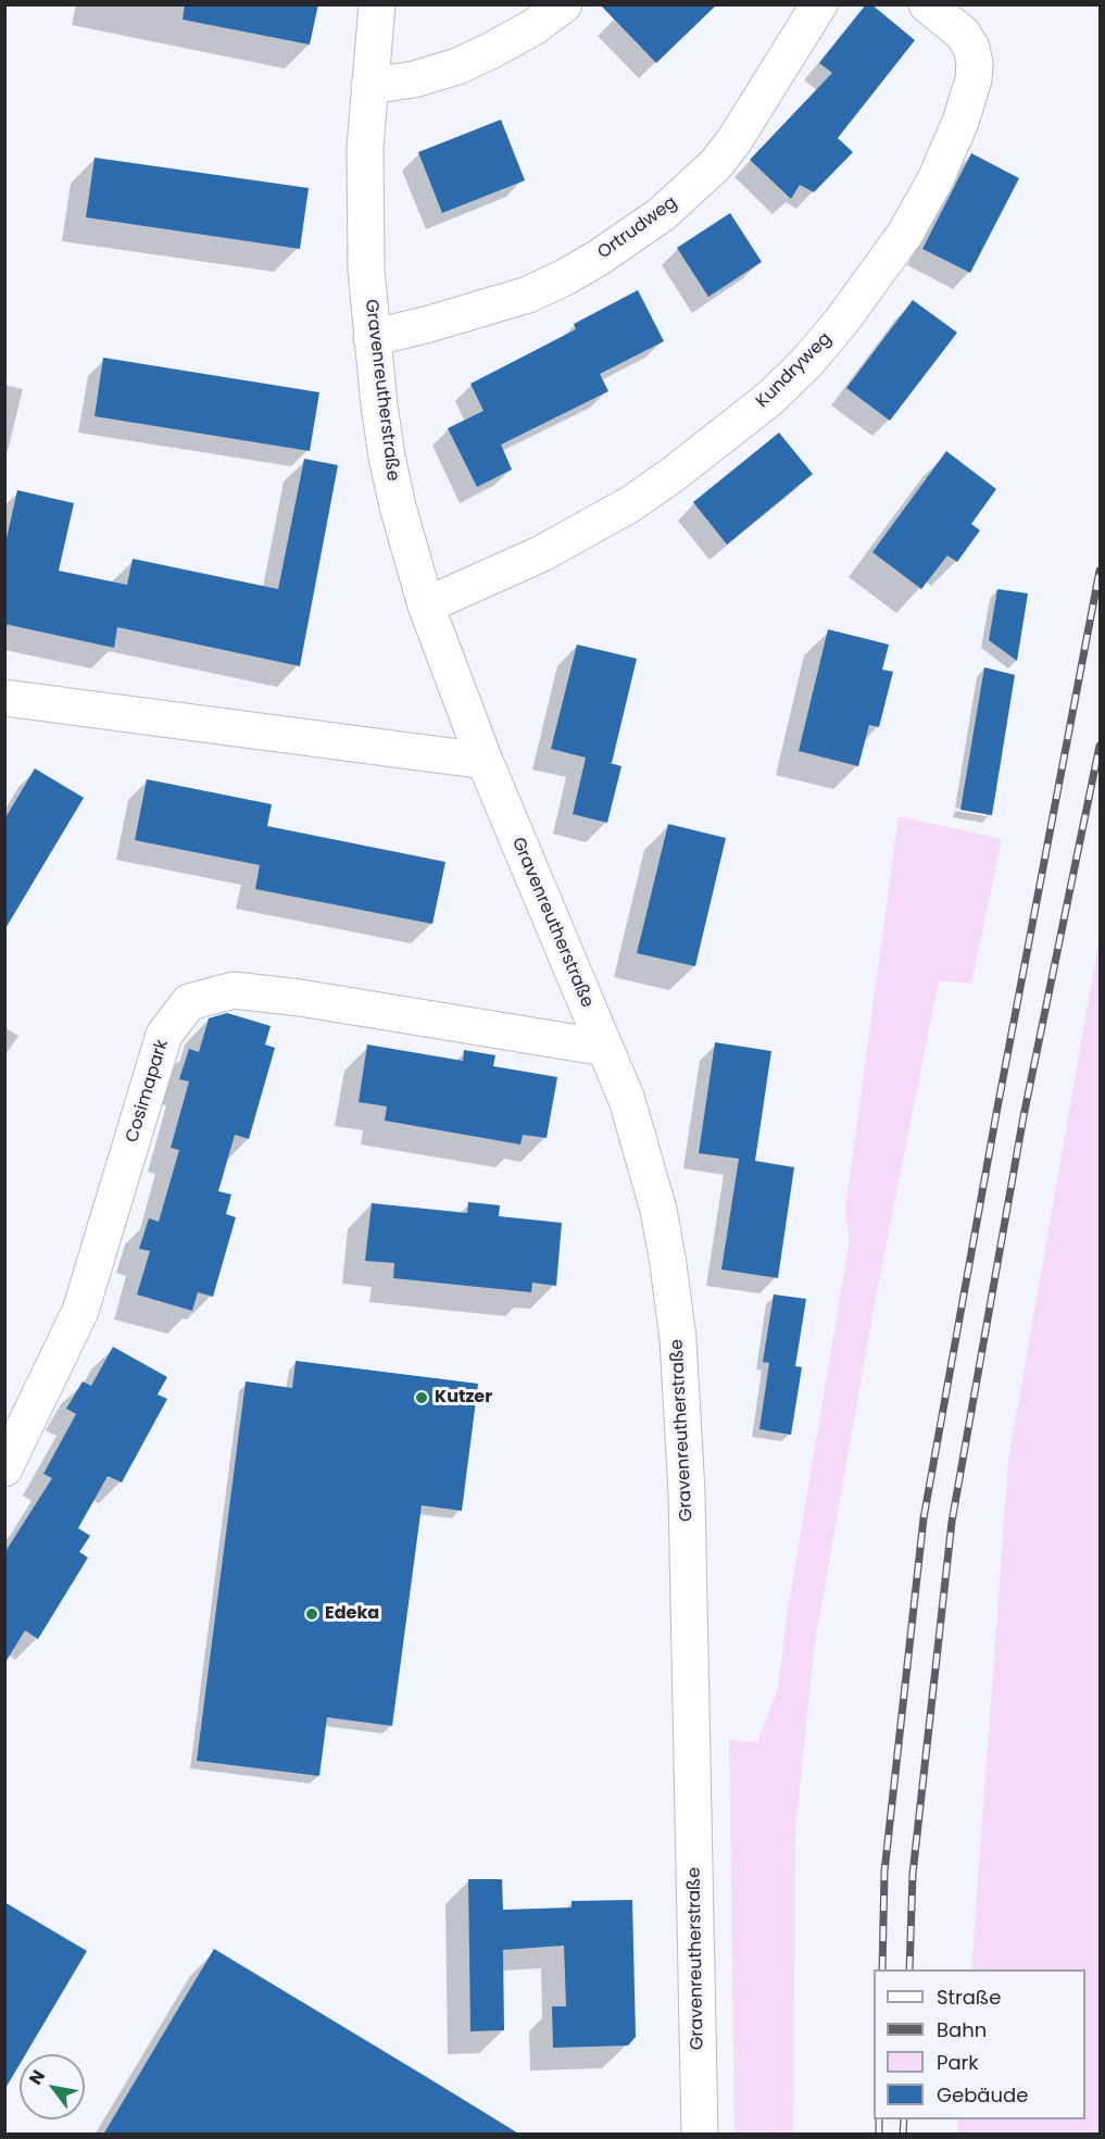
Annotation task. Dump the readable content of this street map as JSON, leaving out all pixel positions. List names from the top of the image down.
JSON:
{
  "streets": {
    "street": [
      "Ortrudweg",
      "Kundryweg",
      "Gravenreutherstraße",
      "Cosimapark"
    ]
  },
  "crossings": [
    ["Ortrudweg", "Gravenreutherstraße"],
    ["Kundryweg", "Gravenreutherstraße"],
    ["Gravenreutherstraße", "Cosimapark"]
  ],
  "places": ["Kutzer", "Edeka"],
  "legend": [
    "Straße",
    "Bahn",
    "Park",
    "Gebäude"
  ],
  "north": "top left"
}
